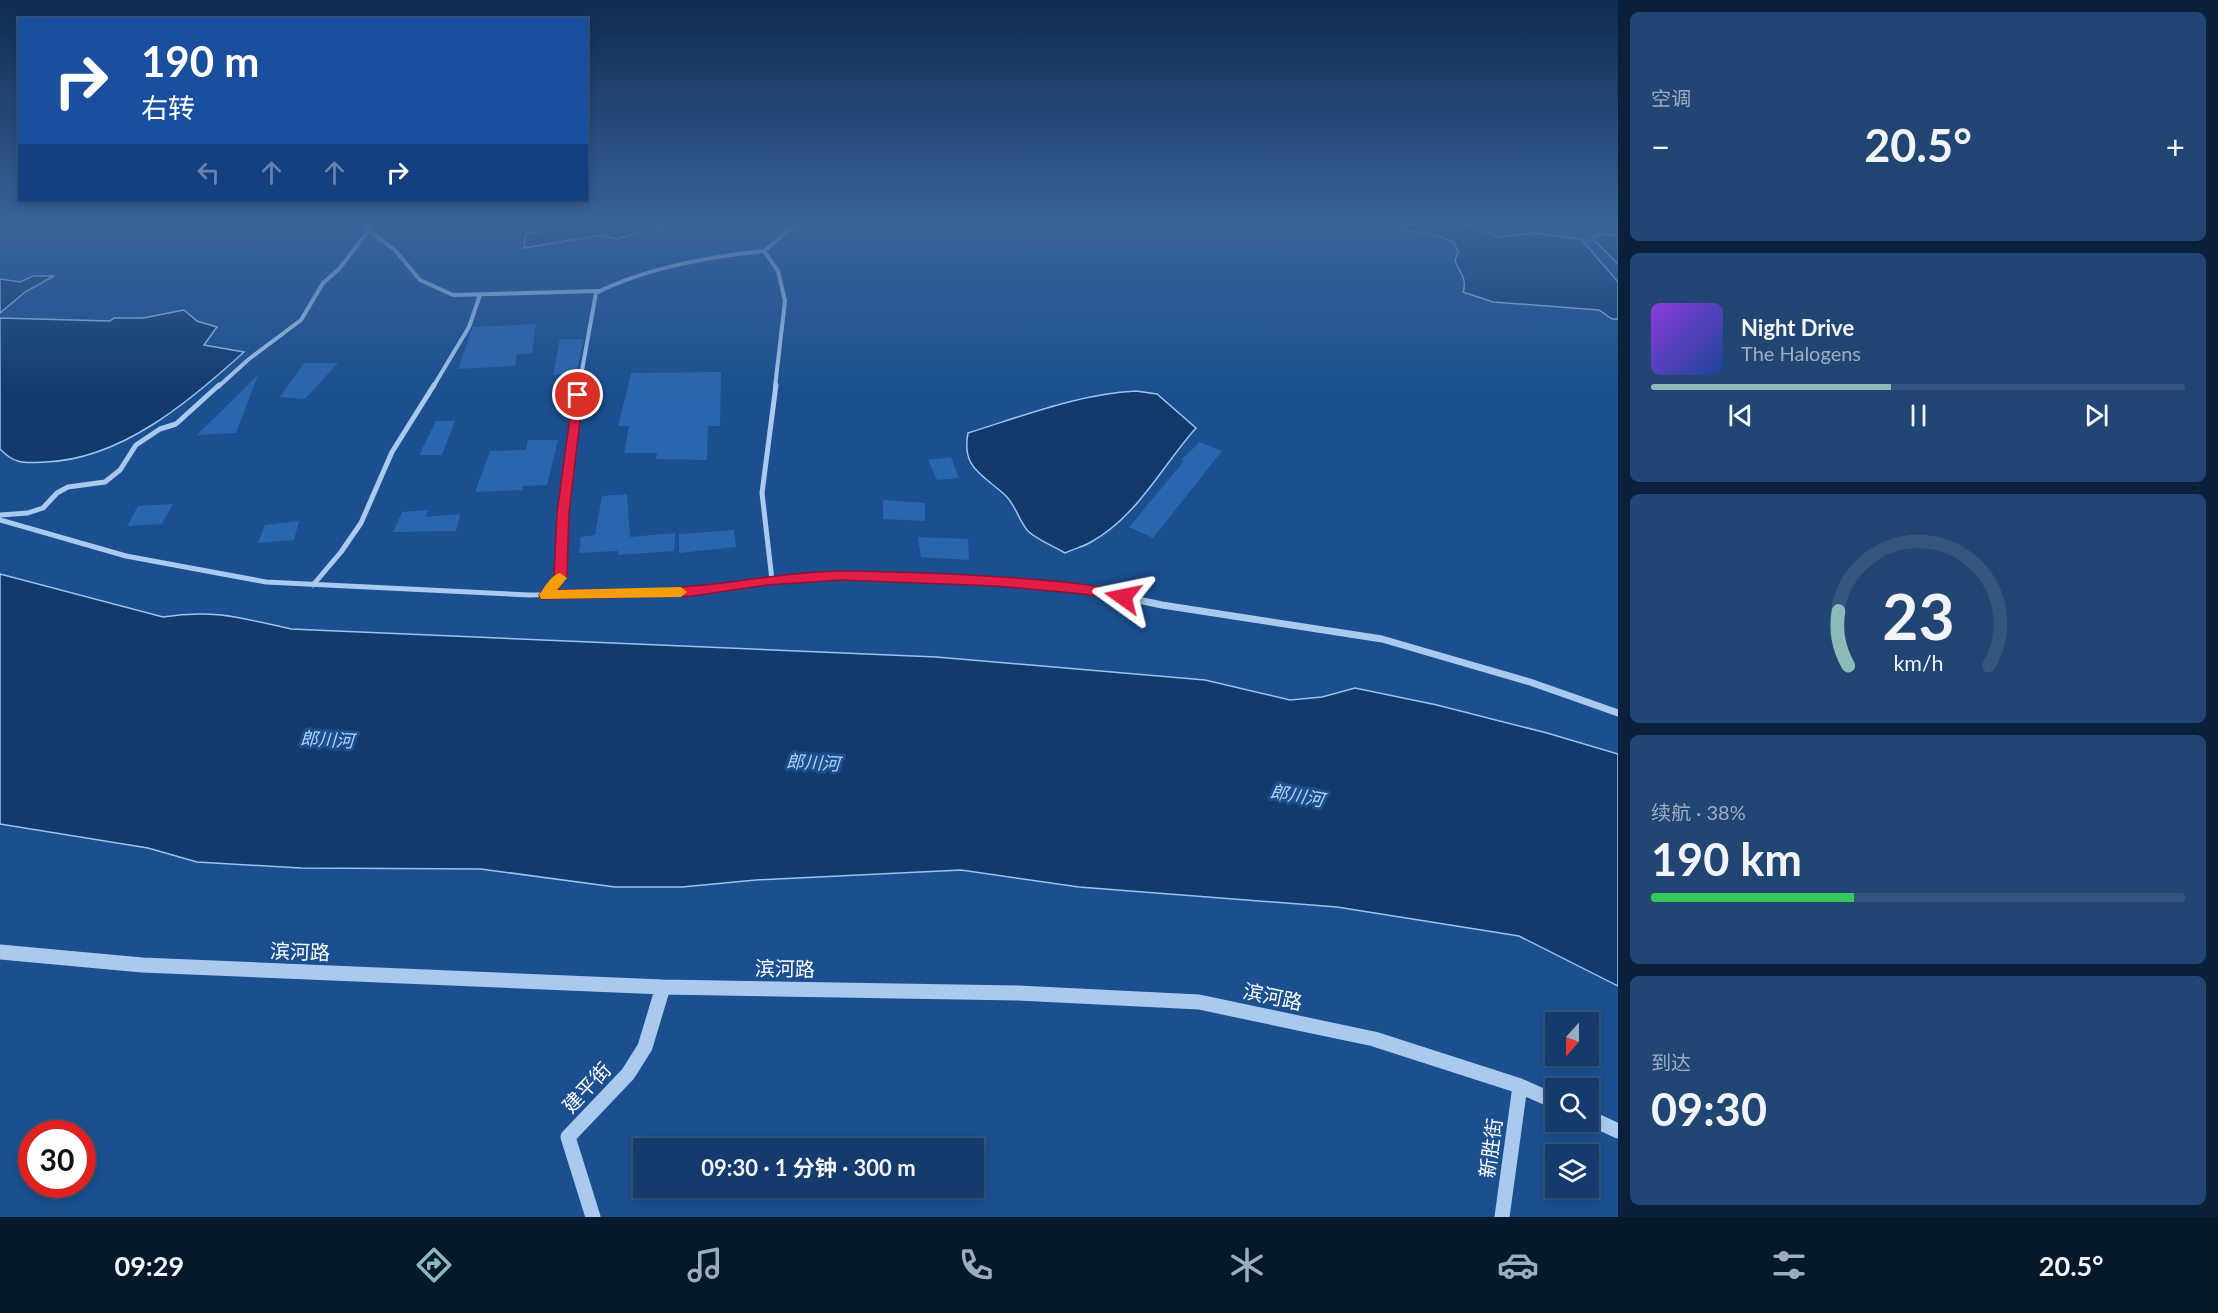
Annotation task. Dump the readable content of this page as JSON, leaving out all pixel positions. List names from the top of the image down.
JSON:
{
  "streets": {
    "street": ["滨河路", "建平街", "新胜街"]
  },
  "crossings": [
    ["滨河路", "建平街"],
    ["滨河路", "新胜街"]
  ],
  "water": ["郎川河"],
  "north": "bottom",
  "page": {
    "tile": [
      "空调",
      ["续航 · 38%", "190 km"],
      ["到达", "09:30"]
    ],
    "turn": ["190 m", "右转"],
    "heat": ["−", "20.5°", "+"],
    "song": ["Night Drive", "The Halogens"],
    "limit": "30",
    "trip": "09:30 · 1 分钟 · 300 m",
    "tabs": ["09:29", "20.5°"],
    "gauge": ["23", "km/h"]
  }
}
